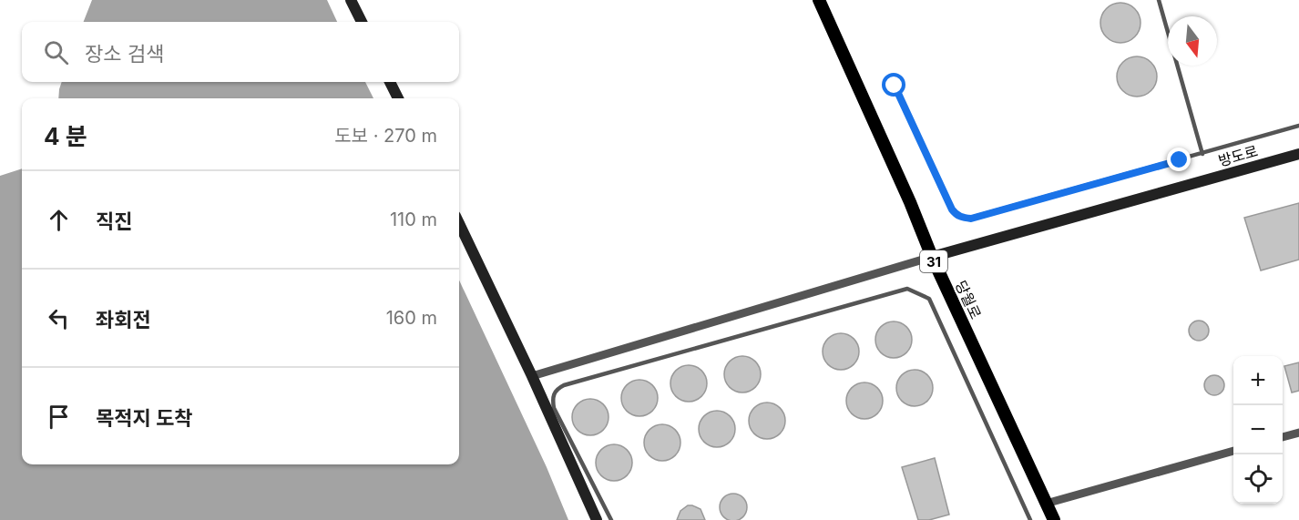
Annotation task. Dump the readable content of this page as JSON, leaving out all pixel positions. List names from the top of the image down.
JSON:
{
  "streets": {
    "main road": ["방도로", "31", "당월로"]
  },
  "crossings": [
    ["방도로", "당월로"]
  ],
  "north": "bottom",
  "page": {
    "search": "장소 검색",
    "heading": ["4 분", "도보 · 270 m"],
    "list": [
      ["직진", "110 m"],
      ["좌회전", "160 m"],
      "목적지 도착"
    ],
    "map_buttons": ["+", "−"]
  }
}
